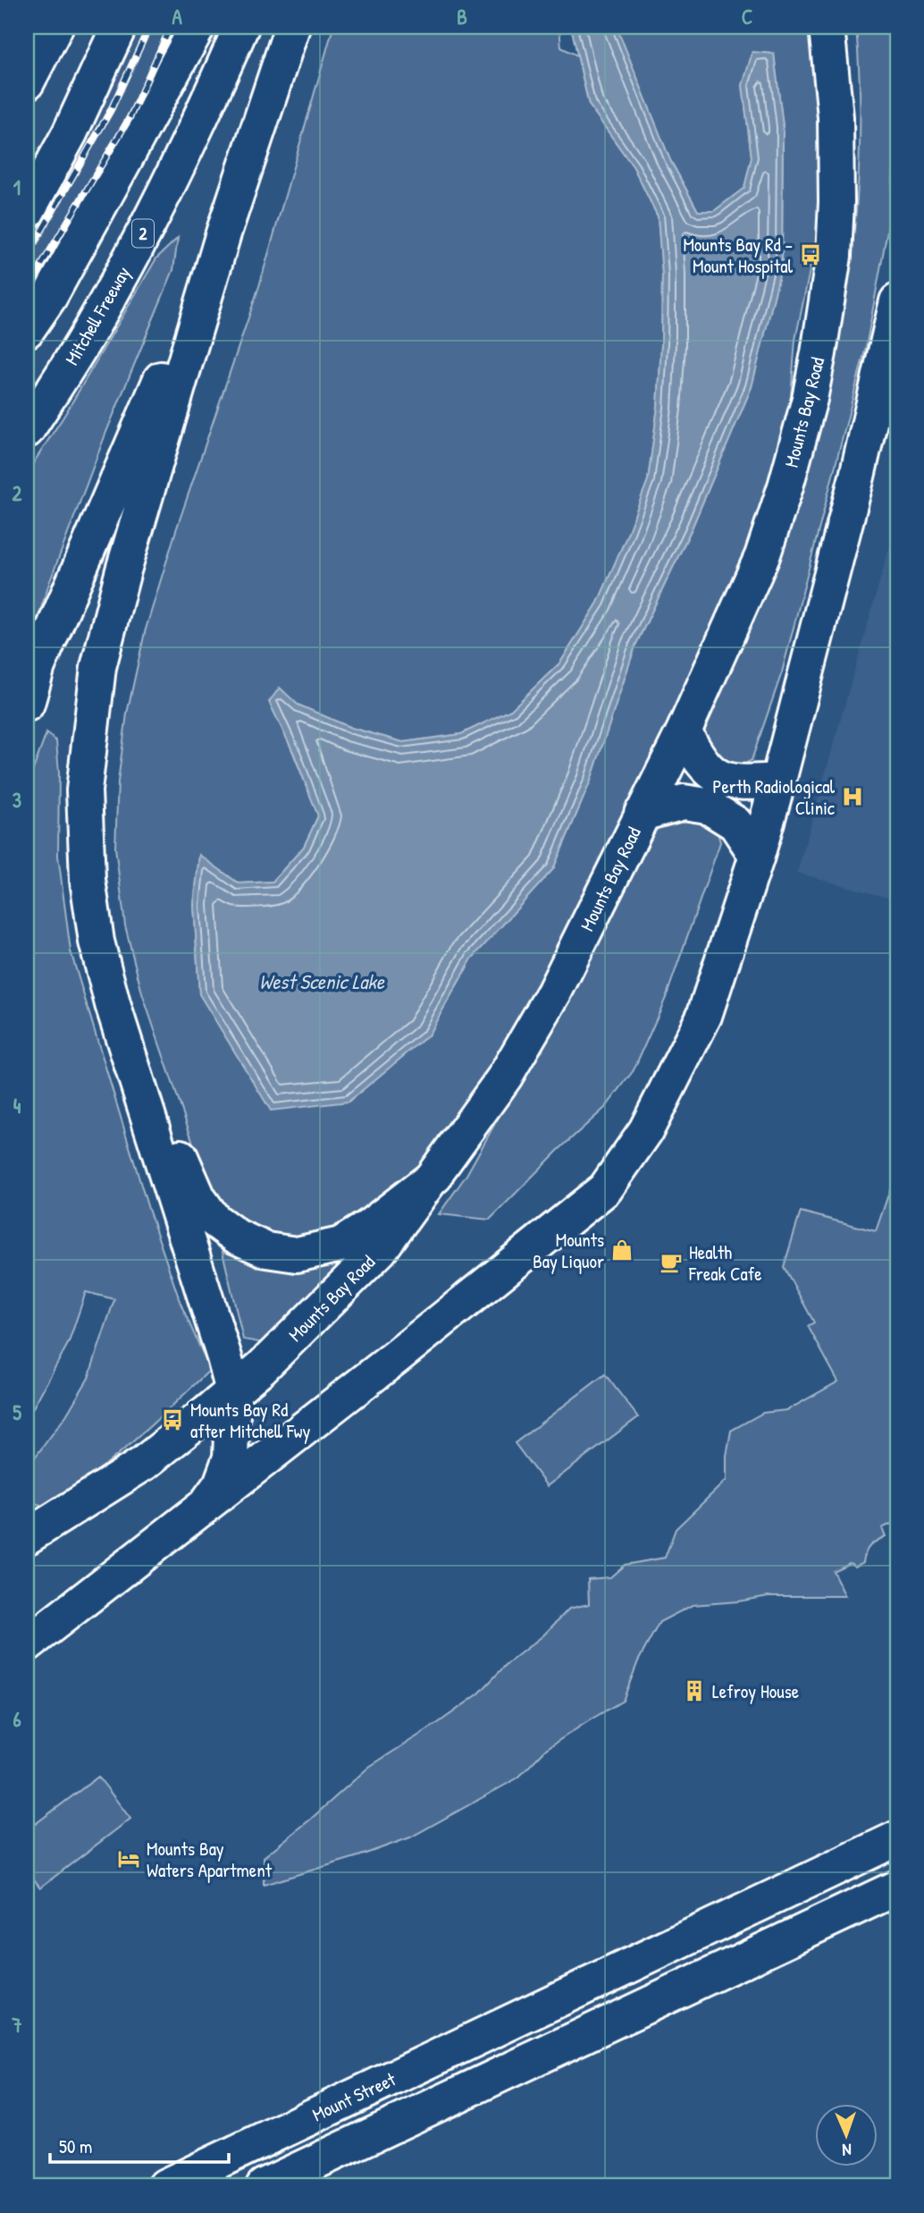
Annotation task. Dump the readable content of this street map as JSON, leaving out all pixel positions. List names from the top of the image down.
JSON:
{
  "streets": {
    "main road": [
      "2",
      "Mitchell Freeway",
      "Mounts Bay Road",
      "Mount Street"
    ]
  },
  "water": ["West Scenic Lake"],
  "places": {
    "bus stop": ["Mounts Bay Rd - Mount Hospital", "Mounts Bay Rd after Mitchell Fwy"],
    "hospital": ["Perth Radiological Clinic"],
    "shop": ["Mounts Bay Liquor"],
    "cafe": ["Health Freak Cafe"],
    "building": ["Lefroy House"],
    "hotel": ["Mounts Bay Waters Apartment"]
  },
  "scale_bar": "50 m",
  "north": "bottom",
  "grid": {
    "columns": ["A", "B", "C"],
    "rows": [
      "1",
      "2",
      "3",
      "4",
      "5",
      "6",
      "7"
    ]
  }
}
